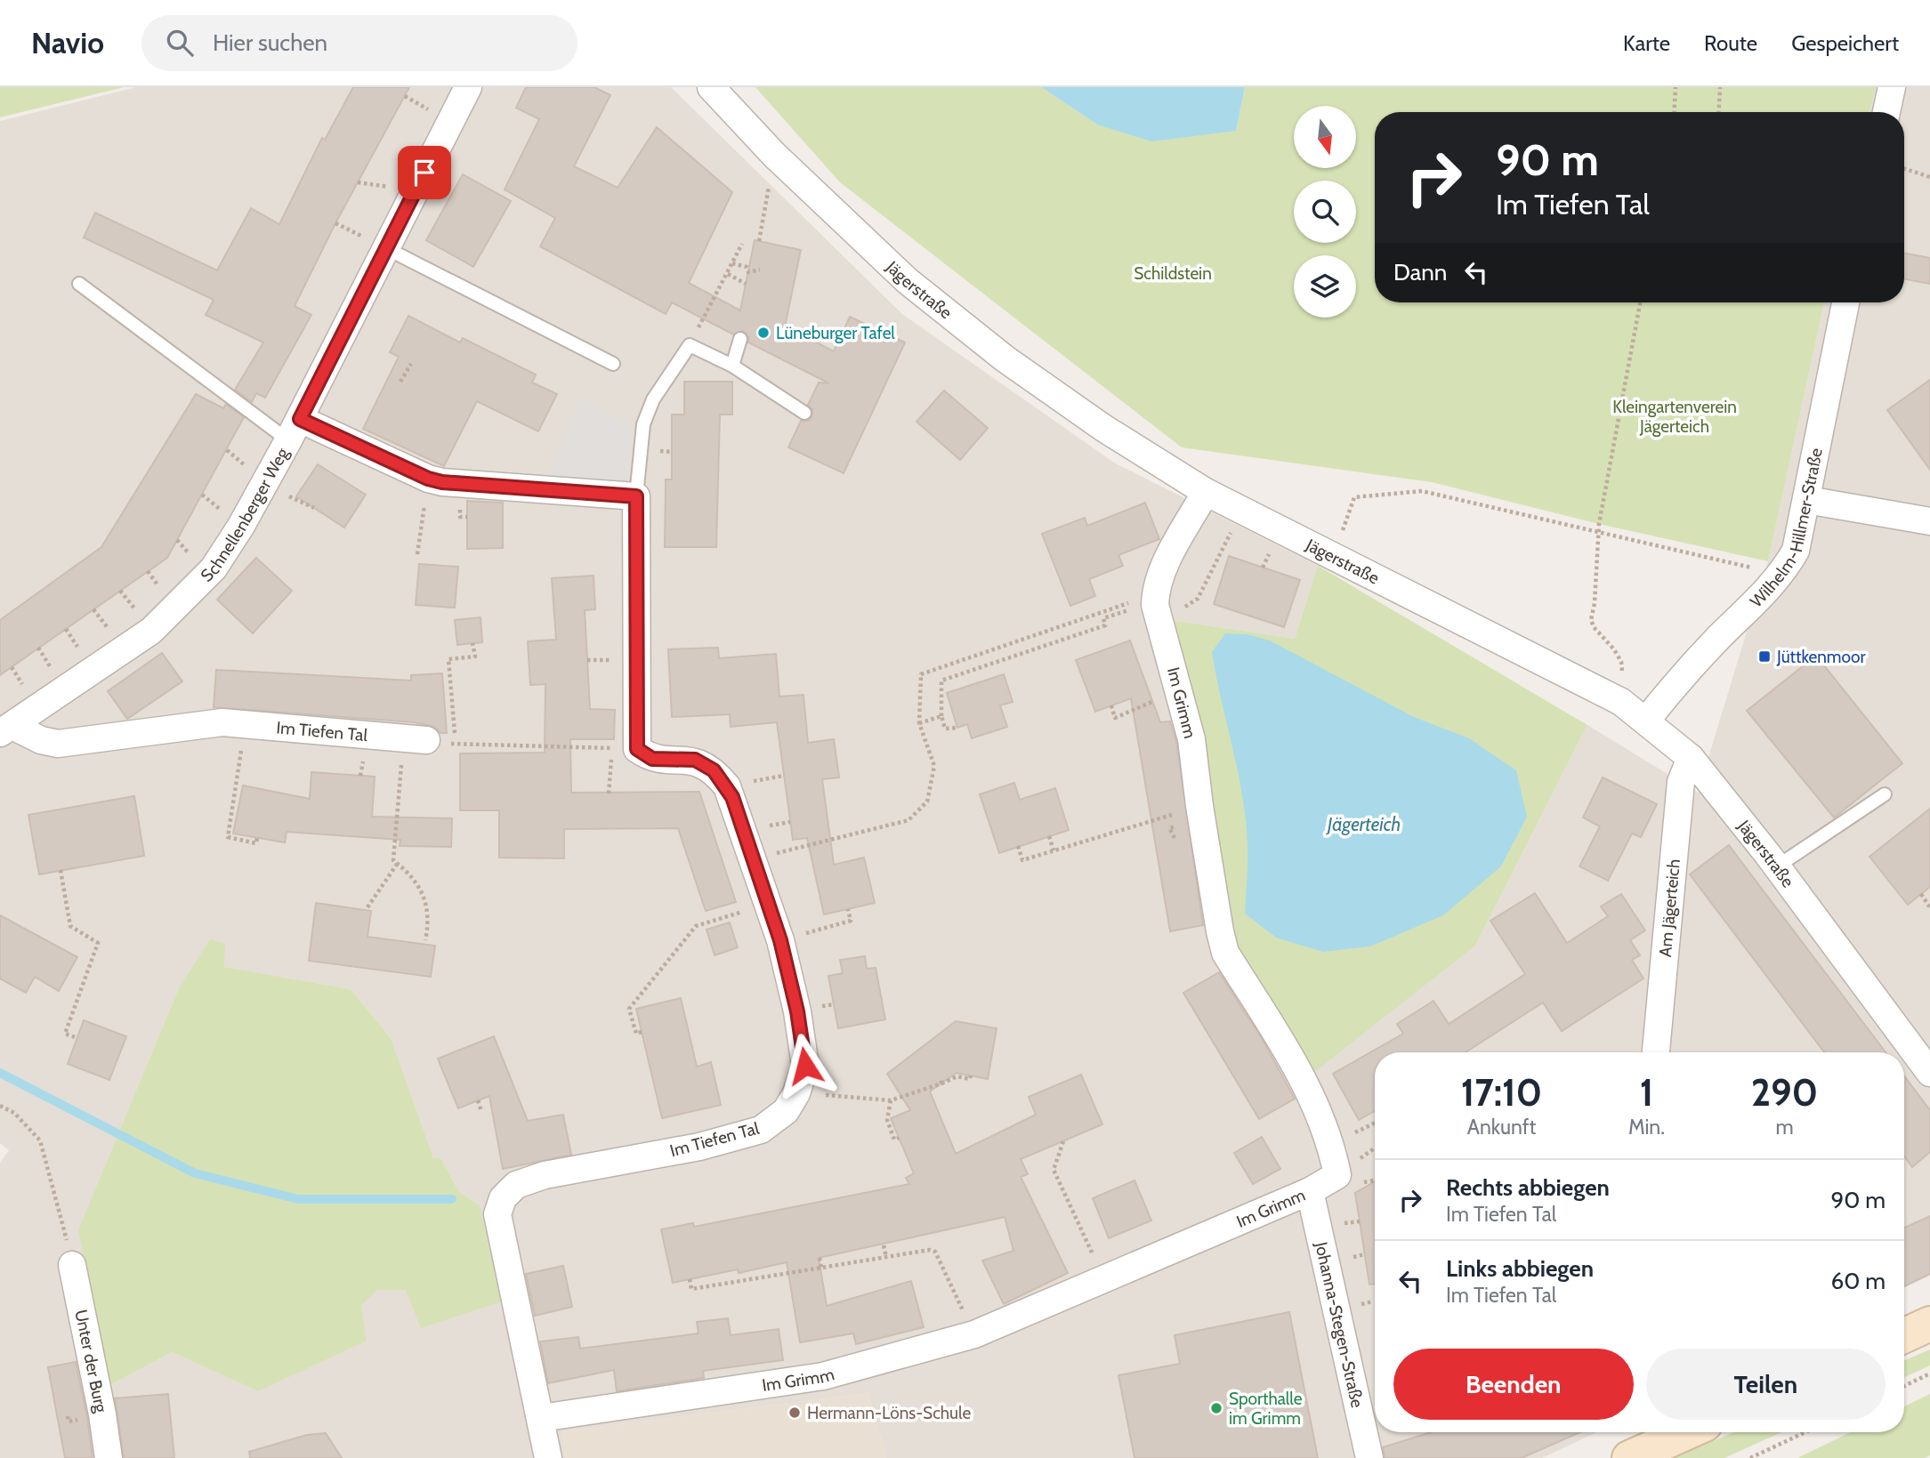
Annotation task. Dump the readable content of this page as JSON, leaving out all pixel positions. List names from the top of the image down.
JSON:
{
  "streets": {
    "street": [
      "Jägerstraße",
      "Schnellenberger Weg",
      "Wilhelm-Hillmer-Straße",
      "Im Grimm",
      "Im Tiefen Tal",
      "Am Jägerteich",
      "Johanna-Stegen-Straße",
      "Unter der Burg"
    ]
  },
  "crossings": [
    ["Jägerstraße", "Wilhelm-Hillmer-Straße"],
    ["Jägerstraße", "Am Jägerteich"],
    ["Schnellenberger Weg", "Im Tiefen Tal"],
    ["Im Grimm", "Im Tiefen Tal"],
    ["Im Grimm", "Johanna-Stegen-Straße"]
  ],
  "water": ["Jägerteich"],
  "parks": ["Schildstein", "Kleingartenverein Jägerteich"],
  "places": {
    "other": ["Lüneburger Tafel", "Sporthalle im Grimm", "Hermann-Löns-Schule"],
    "transit": ["Jüttkenmoor"]
  },
  "north": "bottom",
  "page": {
    "header": "Navio",
    "search": "Hier suchen",
    "nav": ["Karte", "Route", "Gespeichert"],
    "turn": ["90 m", "Im Tiefen Tal"],
    "then": "Dann",
    "eta": [
      "17:10",
      "Ankunft",
      "1",
      "Min.",
      "290",
      "m"
    ],
    "list": [
      {
        "name": "Rechts abbiegen",
        "note": "Im Tiefen Tal",
        "value": "90 m"
      },
      {
        "name": "Links abbiegen",
        "note": "Im Tiefen Tal",
        "value": "60 m"
      }
    ],
    "buttons": ["Beenden", "Teilen"]
  }
}
